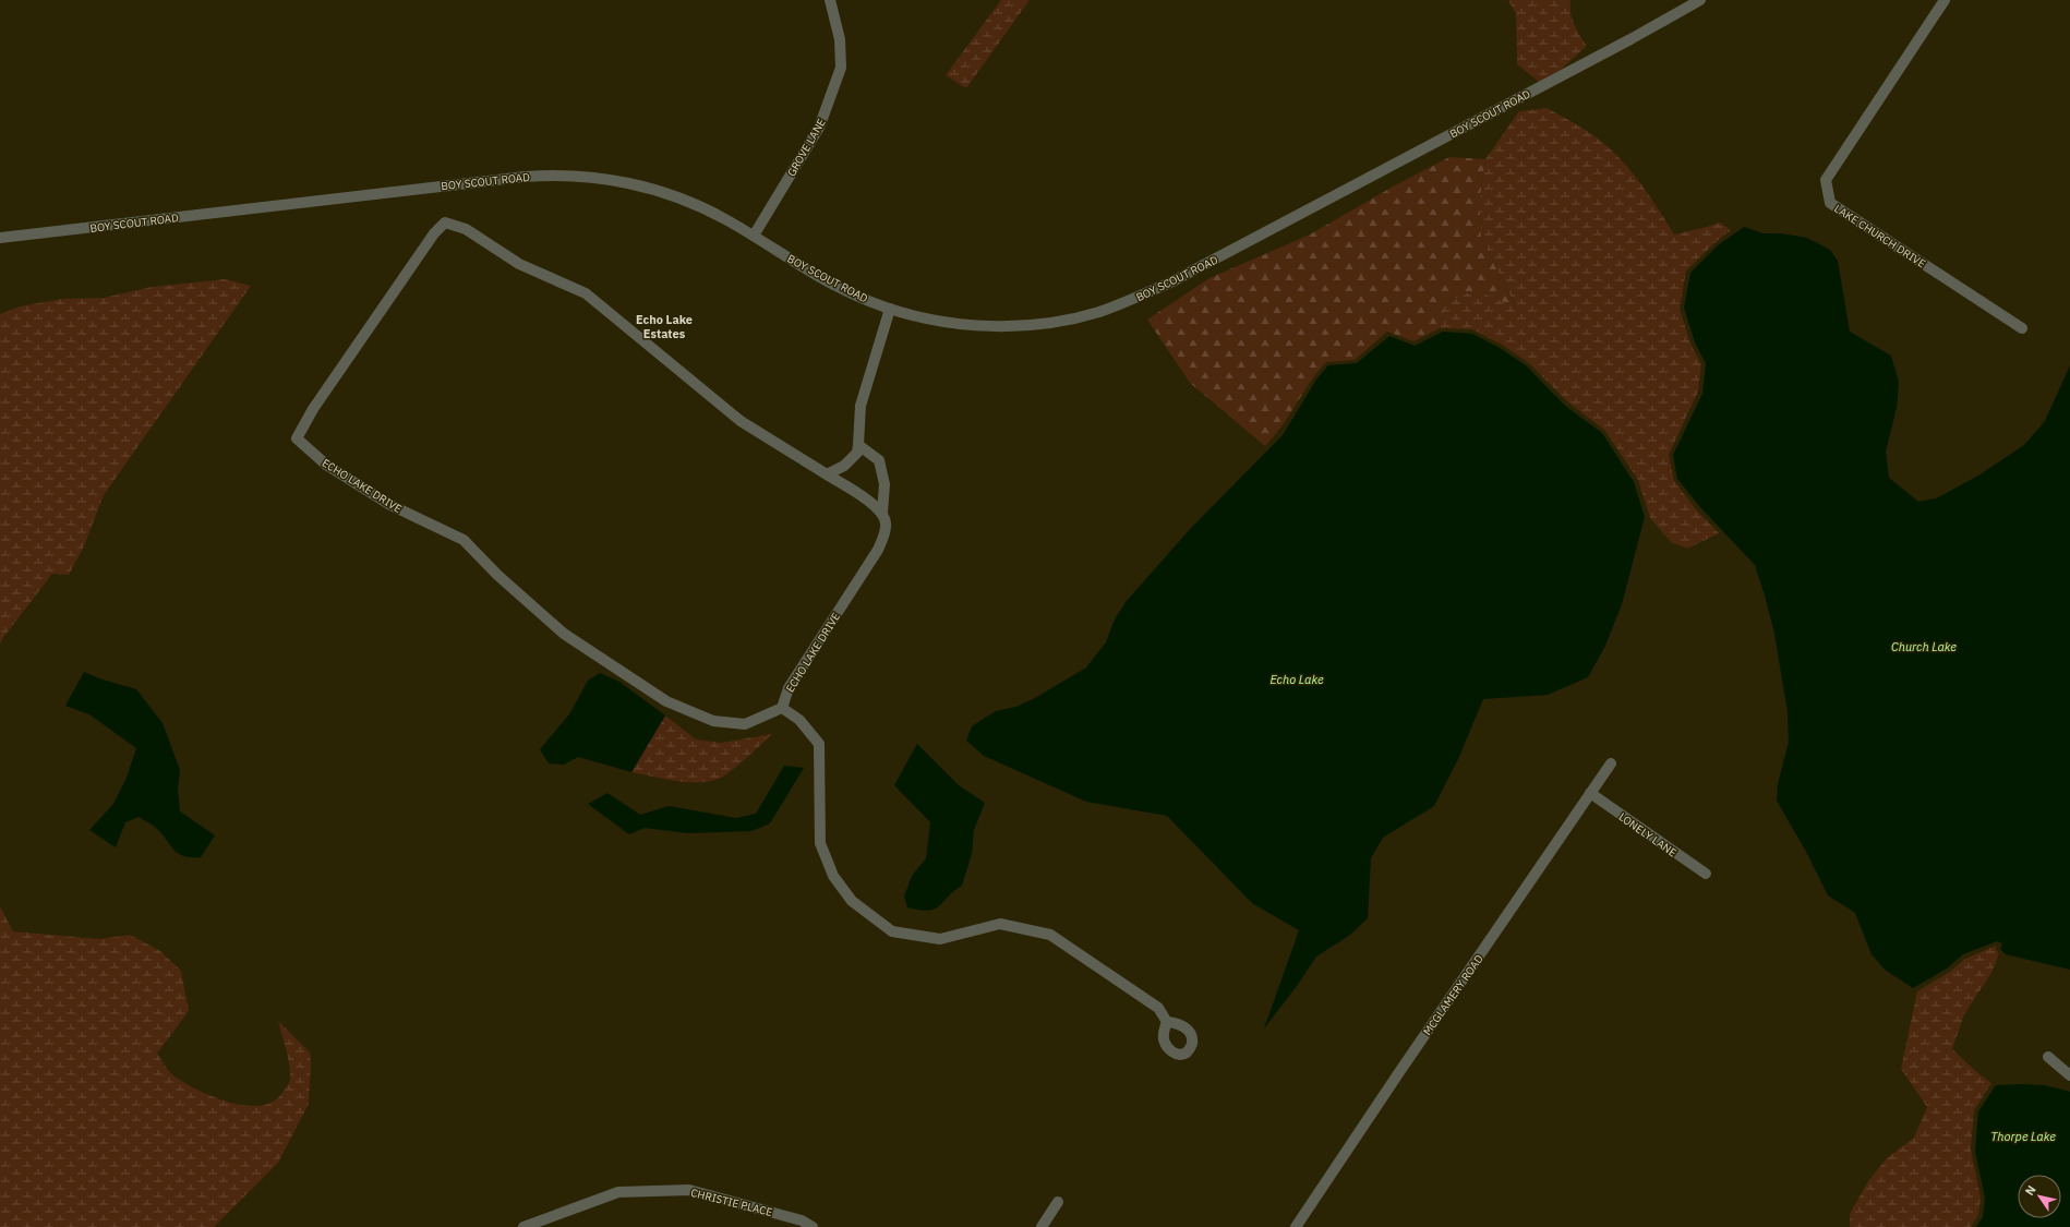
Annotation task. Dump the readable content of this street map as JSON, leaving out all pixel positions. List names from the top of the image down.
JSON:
{
  "streets": {
    "street": [
      "BOY SCOUT ROAD",
      "GROVE LANE",
      "LAKE CHURCH DRIVE",
      "ECHO LAKE DRIVE",
      "LONELY LANE",
      "MCGLAMERY ROAD",
      "CHRISTIE PLACE"
    ]
  },
  "crossings": [
    ["BOY SCOUT ROAD", "GROVE LANE"],
    ["LONELY LANE", "MCGLAMERY ROAD"]
  ],
  "districts": ["Echo Lake Estates"],
  "water": ["Church Lake", "Echo Lake", "Thorpe Lake"],
  "north": "top left"
}
